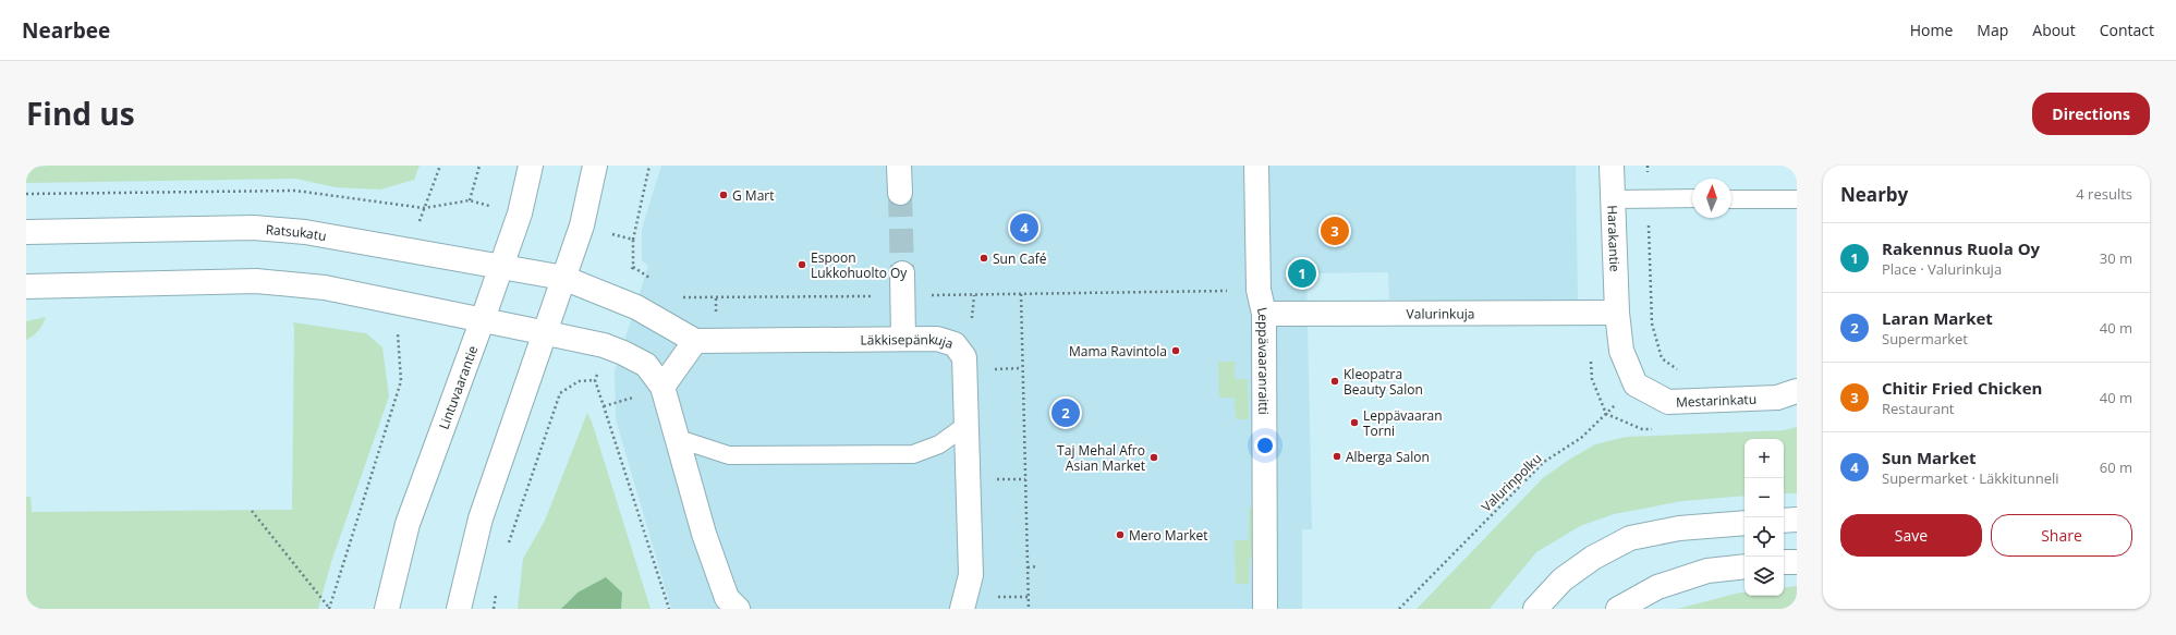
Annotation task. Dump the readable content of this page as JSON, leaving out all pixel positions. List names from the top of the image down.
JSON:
{
  "streets": {
    "main road": [
      "Ratsukatu",
      "Harakantie",
      "Valurinkuja",
      "Läkkisepänkuja",
      "Leppävaaranraitti",
      "Lintuvaarantie",
      "Mestarinkatu"
    ],
    "path": ["Valurinpolku"]
  },
  "crossings": [
    ["Ratsukatu", "Lintuvaarantie"],
    ["Harakantie", "Valurinkuja"],
    ["Valurinkuja", "Leppävaaranraitti"],
    ["Mestarinkatu", "Valurinpolku"]
  ],
  "places": [
    "G Mart",
    "Sun Café",
    "Espoon Lukkohuolto Oy",
    "Mama Ravintola",
    "Kleopatra Beauty Salon",
    "Leppävaaran Torni",
    "Alberga Salon",
    "Taj Mehal Afro Asian Market",
    "Mero Market"
  ],
  "north": "top",
  "page": {
    "header": "Nearbee",
    "nav": [
      "Home",
      "Map",
      "About",
      "Contact"
    ],
    "title": "Find us",
    "buttons": [
      "Directions",
      ["Save", "Share"]
    ],
    "heading": ["Nearby", "4 results"],
    "pins": [
      "4",
      "3",
      "1",
      "2"
    ],
    "list": [
      {
        "mark": "1",
        "name": "Rakennus Ruola Oy",
        "note": "Place · Valurinkuja",
        "value": "30 m"
      },
      {
        "mark": "2",
        "name": "Laran Market",
        "note": "Supermarket",
        "value": "40 m"
      },
      {
        "mark": "3",
        "name": "Chitir Fried Chicken",
        "note": "Restaurant",
        "value": "40 m"
      },
      {
        "mark": "4",
        "name": "Sun Market",
        "note": "Supermarket · Läkkitunneli",
        "value": "60 m"
      }
    ],
    "map_buttons": ["+", "−"]
  }
}
